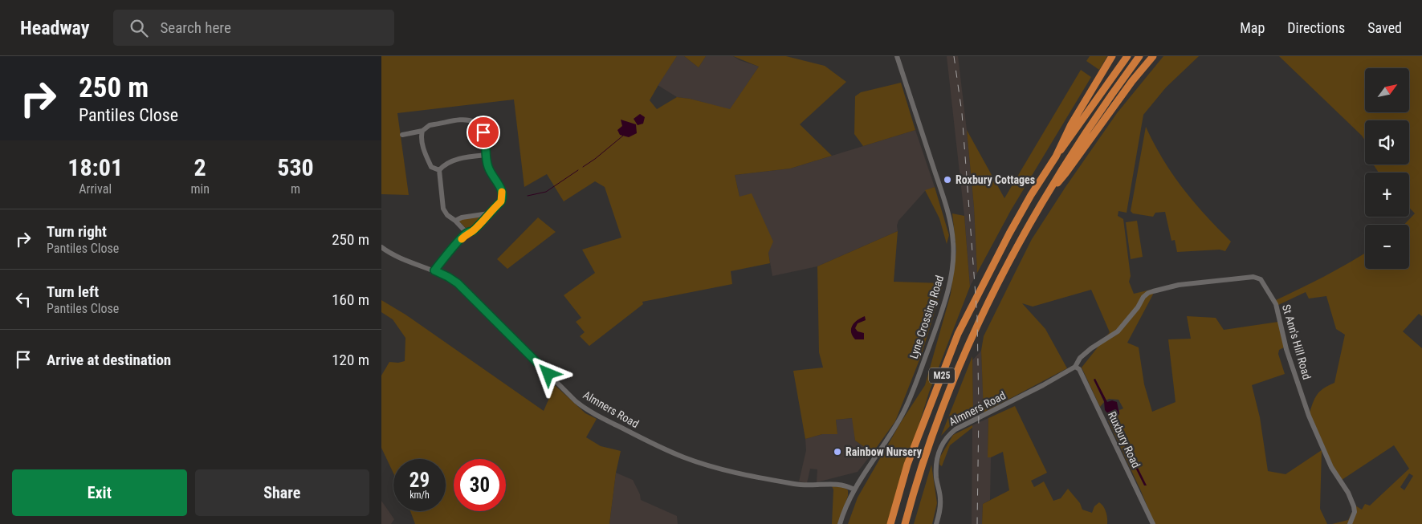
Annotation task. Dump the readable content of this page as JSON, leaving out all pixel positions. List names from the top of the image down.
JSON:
{
  "streets": {
    "highway": ["M25"],
    "street": [
      "Lyne Crossing Road",
      "St Ann's Hill Road",
      "Almners Road",
      "Ruxbury Road"
    ]
  },
  "crossings": [
    ["Lyne Crossing Road", "Almners Road"],
    ["St Ann's Hill Road", "Almners Road"],
    ["St Ann's Hill Road", "Ruxbury Road"],
    ["Almners Road", "Ruxbury Road"]
  ],
  "places": ["Roxbury Cottages", "Rainbow Nursery"],
  "north": "top right",
  "page": {
    "header": "Headway",
    "search": "Search here",
    "nav": ["Map", "Directions", "Saved"],
    "turn": ["250 m", "Pantiles Close"],
    "map_buttons": ["+", "−"],
    "eta": [
      "18:01",
      "Arrival",
      "2",
      "min",
      "530",
      "m"
    ],
    "list": [
      {
        "name": "Turn right",
        "note": "Pantiles Close",
        "value": "250 m"
      },
      {
        "name": "Turn left",
        "note": "Pantiles Close",
        "value": "160 m"
      },
      {
        "name": "Arrive at destination",
        "value": "120 m"
      }
    ],
    "speed": "29 km/h",
    "limit": "30",
    "buttons": ["Exit", "Share"]
  }
}
